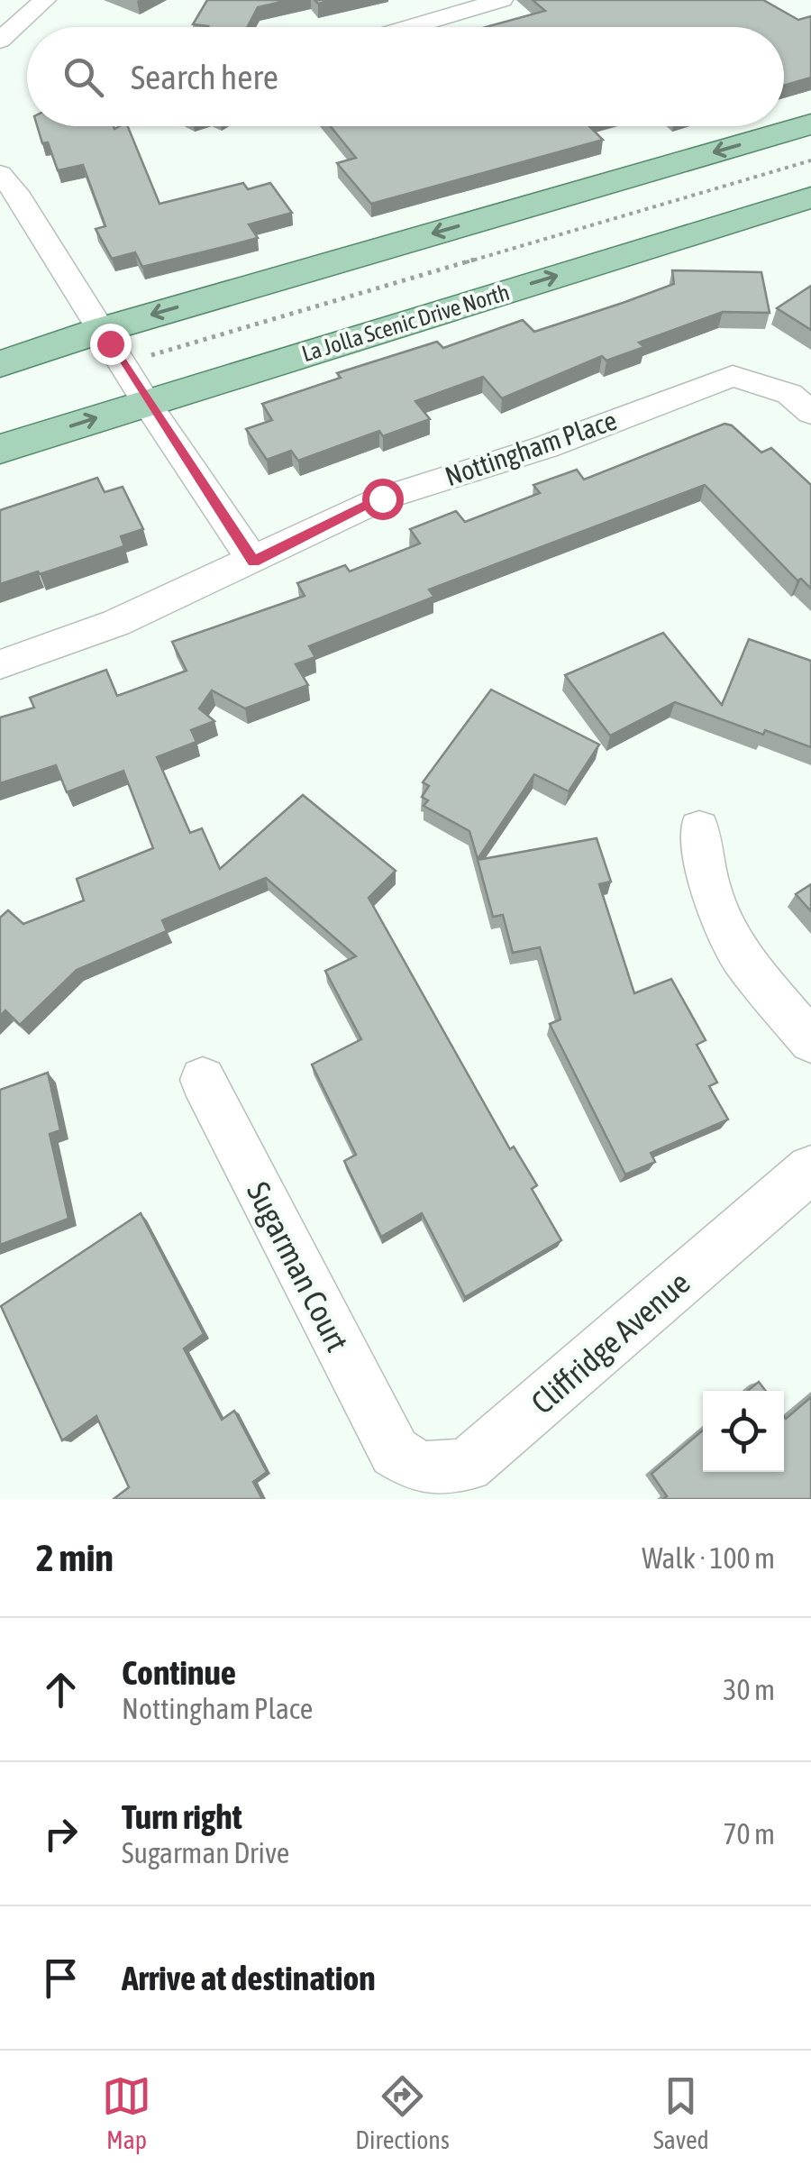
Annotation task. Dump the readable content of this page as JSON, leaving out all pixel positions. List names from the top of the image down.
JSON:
{
  "streets": {
    "main road": ["La Jolla Scenic Drive North"],
    "street": ["Nottingham Place", "Sugarman Court", "Cliffridge Avenue"]
  },
  "crossings": [
    ["Sugarman Court", "Cliffridge Avenue"]
  ],
  "page": {
    "search": "Search here",
    "heading": ["2 min", "Walk · 100 m"],
    "list": [
      ["Continue", "Nottingham Place", "30 m"],
      ["Turn right", "Sugarman Drive", "70 m"],
      "Arrive at destination"
    ],
    "nav": ["Map", "Directions", "Saved"]
  }
}
